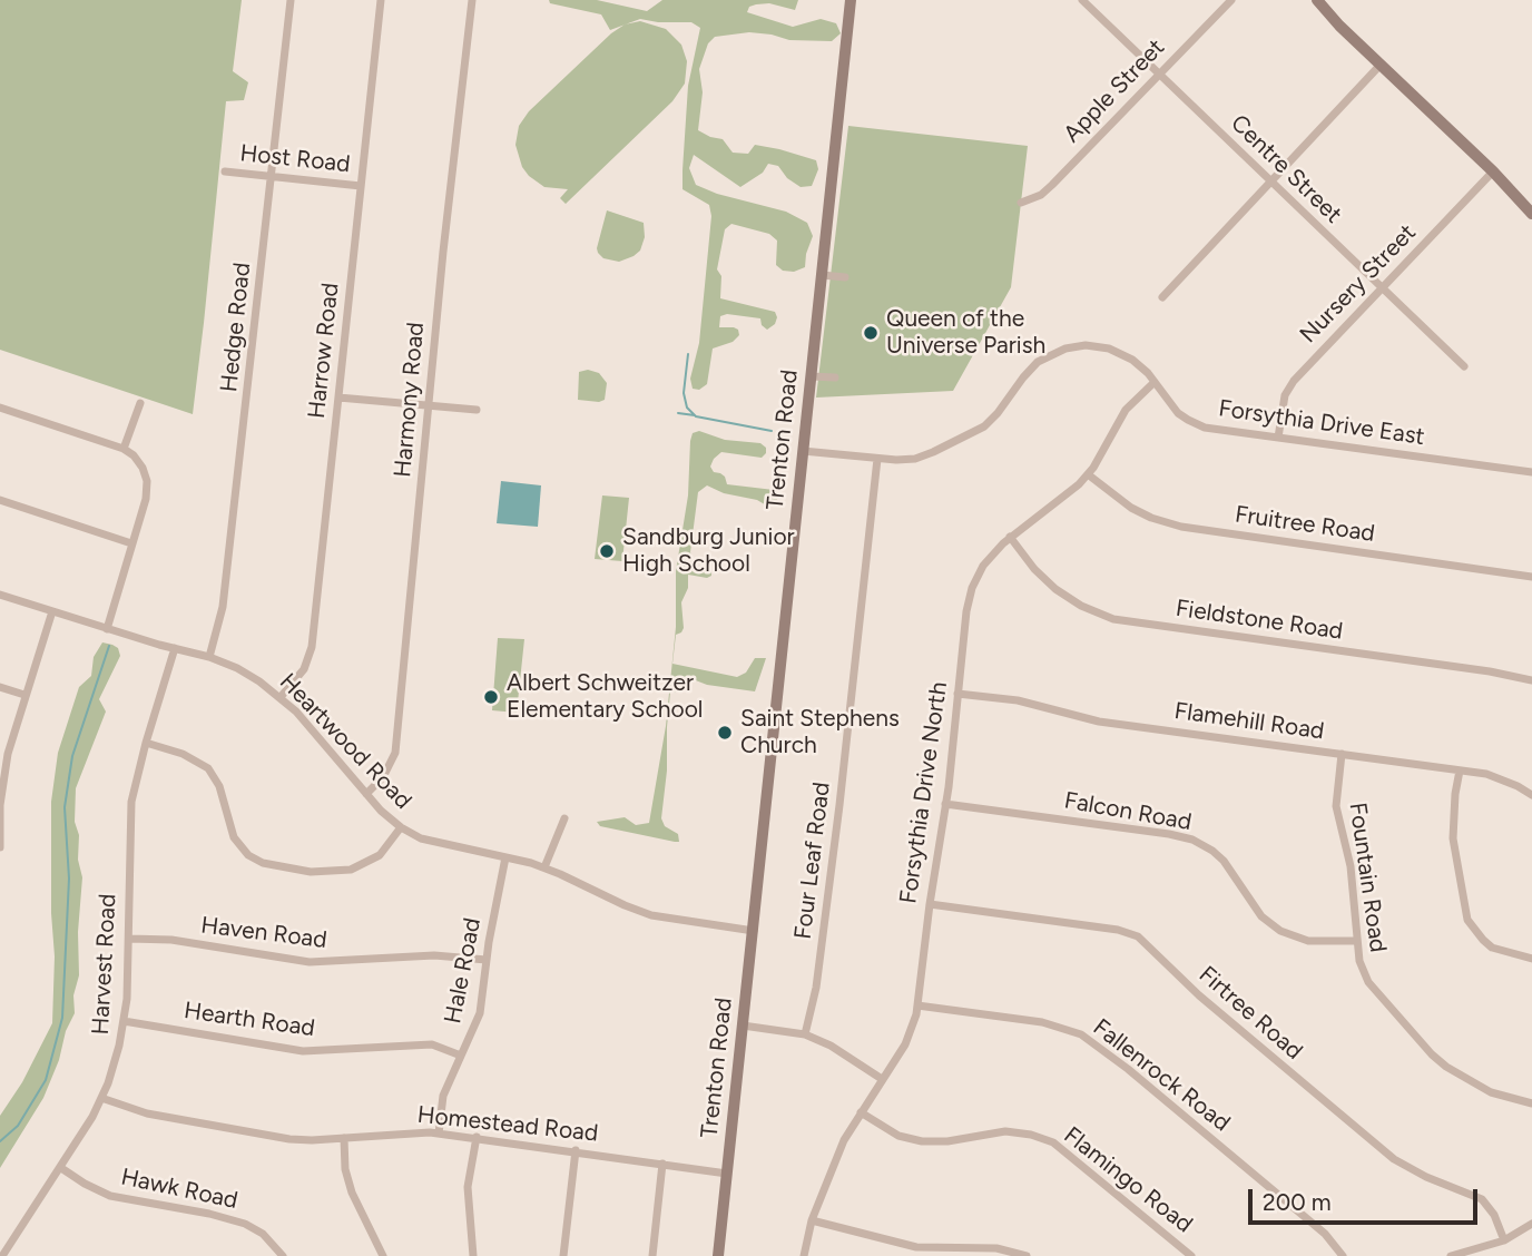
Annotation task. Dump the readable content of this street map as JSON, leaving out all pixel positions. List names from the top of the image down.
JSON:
{
  "streets": {
    "main road": ["Trenton Road"],
    "street": [
      "Apple Street",
      "Host Road",
      "Centre Street",
      "Nursery Street",
      "Hedge Road",
      "Harrow Road",
      "Harmony Road",
      "Forsythia Drive East",
      "Fruitree Road",
      "Fieldstone Road",
      "Flamehill Road",
      "Heartwood Road",
      "Forsythia Drive North",
      "Falcon Road",
      "Four Leaf Road",
      "Fountain Road",
      "Haven Road",
      "Harvest Road",
      "Hale Road",
      "Firtree Road",
      "Hearth Road",
      "Fallenrock Road",
      "Homestead Road",
      "Flamingo Road",
      "Hawk Road"
    ]
  },
  "crossings": [
    ["Apple Street", "Centre Street"],
    ["Host Road", "Hedge Road"],
    ["Host Road", "Harrow Road"],
    ["Centre Street", "Nursery Street"],
    ["Nursery Street", "Forsythia Drive East"],
    ["Hedge Road", "Heartwood Road"],
    ["Harrow Road", "Heartwood Road"],
    ["Harmony Road", "Heartwood Road"],
    ["Forsythia Drive East", "Trenton Road"],
    ["Forsythia Drive East", "Forsythia Drive North"],
    ["Forsythia Drive East", "Four Leaf Road"],
    ["Trenton Road", "Heartwood Road"],
    ["Trenton Road", "Homestead Road"],
    ["Fruitree Road", "Forsythia Drive North"],
    ["Fieldstone Road", "Forsythia Drive North"],
    ["Flamehill Road", "Forsythia Drive North"],
    ["Flamehill Road", "Fountain Road"],
    ["Heartwood Road", "Harvest Road"],
    ["Heartwood Road", "Hale Road"],
    ["Forsythia Drive North", "Falcon Road"],
    ["Forsythia Drive North", "Firtree Road"],
    ["Forsythia Drive North", "Fallenrock Road"],
    ["Forsythia Drive North", "Flamingo Road"],
    ["Falcon Road", "Fountain Road"],
    ["Haven Road", "Harvest Road"],
    ["Haven Road", "Hale Road"],
    ["Harvest Road", "Hearth Road"],
    ["Harvest Road", "Homestead Road"],
    ["Harvest Road", "Hawk Road"],
    ["Hale Road", "Hearth Road"],
    ["Hale Road", "Homestead Road"]
  ],
  "places": [
    "Queen of the Universe Parish",
    "Sandburg Junior High School",
    "Albert Schweitzer Elementary School",
    "Saint Stephens Church"
  ],
  "scale_bar": "200 m"
}
